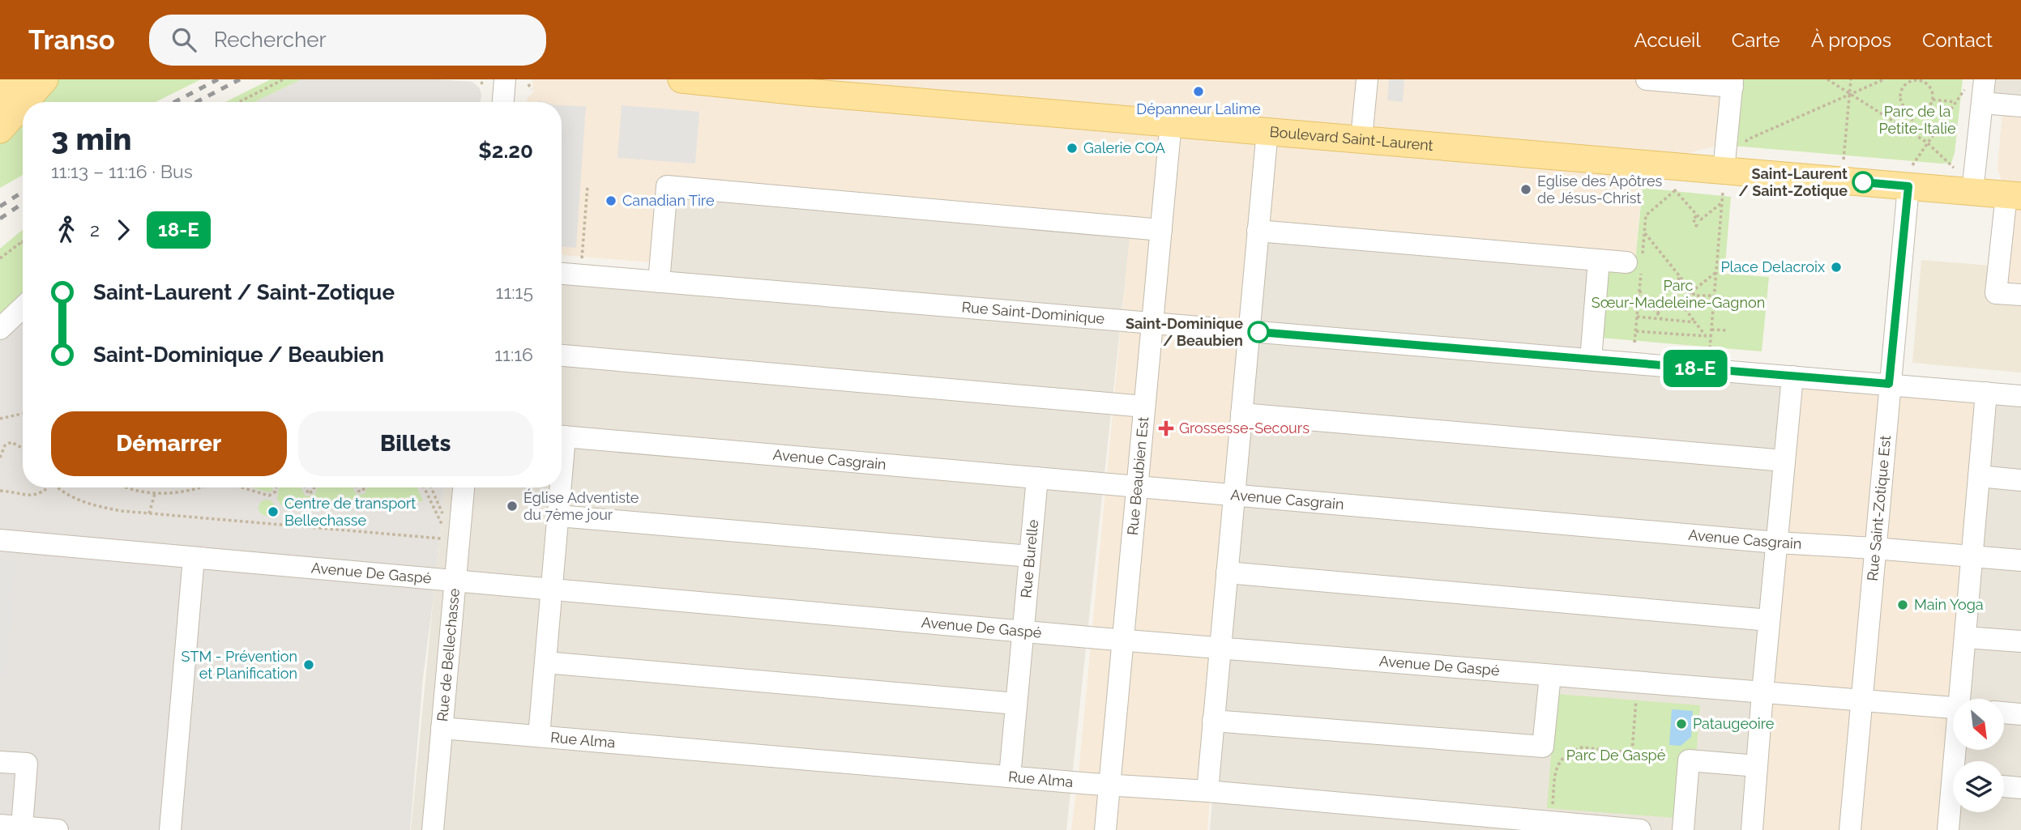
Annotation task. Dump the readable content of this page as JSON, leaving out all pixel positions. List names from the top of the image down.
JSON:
{
  "streets": {
    "main road": ["Boulevard Saint-Laurent"],
    "street": [
      "Rue Saint-Dominique",
      "Avenue Casgrain",
      "Rue Beaubien Est",
      "Rue Saint-Zotique Est",
      "Rue Burelle",
      "Avenue De Gaspé",
      "Rue de Bellechasse",
      "Rue Alma"
    ]
  },
  "crossings": [
    ["Boulevard Saint-Laurent", "Rue Beaubien Est"],
    ["Boulevard Saint-Laurent", "Rue Saint-Zotique Est"],
    ["Rue Saint-Dominique", "Rue Beaubien Est"],
    ["Rue Saint-Dominique", "Rue Saint-Zotique Est"],
    ["Avenue Casgrain", "Rue Beaubien Est"],
    ["Avenue Casgrain", "Rue Saint-Zotique Est"],
    ["Avenue Casgrain", "Rue Burelle"],
    ["Rue Beaubien Est", "Avenue De Gaspé"],
    ["Rue Beaubien Est", "Rue Alma"],
    ["Rue Saint-Zotique Est", "Avenue De Gaspé"],
    ["Rue Burelle", "Avenue De Gaspé"],
    ["Rue Burelle", "Rue Alma"],
    ["Avenue De Gaspé", "Rue de Bellechasse"],
    ["Rue de Bellechasse", "Rue Alma"]
  ],
  "parks": ["Parc de la Petite-Italie", "Parc Sœur-Madeleine-Gagnon", "Parc De Gaspé"],
  "places": {
    "other": [
      "Dépanneur Lalime",
      "Galerie COA",
      "Saint-Laurent / Saint-Zotique",
      "Eglise des Apôtres de Jésus-Christ",
      "Canadian Tire",
      "Place Delacroix",
      "Saint-Dominique / Beaubien",
      "Église Adventiste du 7ème jour",
      "Centre de transport Bellechasse",
      "Main Yoga",
      "STM - Prévention et Planification",
      "Pataugeoire"
    ],
    "health": ["Grossesse-Secours"]
  },
  "lines": ["bus line 18-E"],
  "north": "bottom right",
  "page": {
    "header": "Transo",
    "search": "Rechercher",
    "nav": [
      "Accueil",
      "Carte",
      "À propos",
      "Contact"
    ],
    "on_map": "18-E",
    "heading": ["3 min", "11:13 – 11:16 · Bus", "$2.20"],
    "legs": ["2", "18-E"],
    "list": [
      {
        "name": "Saint-Laurent / Saint-Zotique",
        "value": "11:15"
      },
      {
        "name": "Saint-Dominique / Beaubien",
        "value": "11:16"
      }
    ],
    "buttons": ["Démarrer", "Billets"]
  }
}
